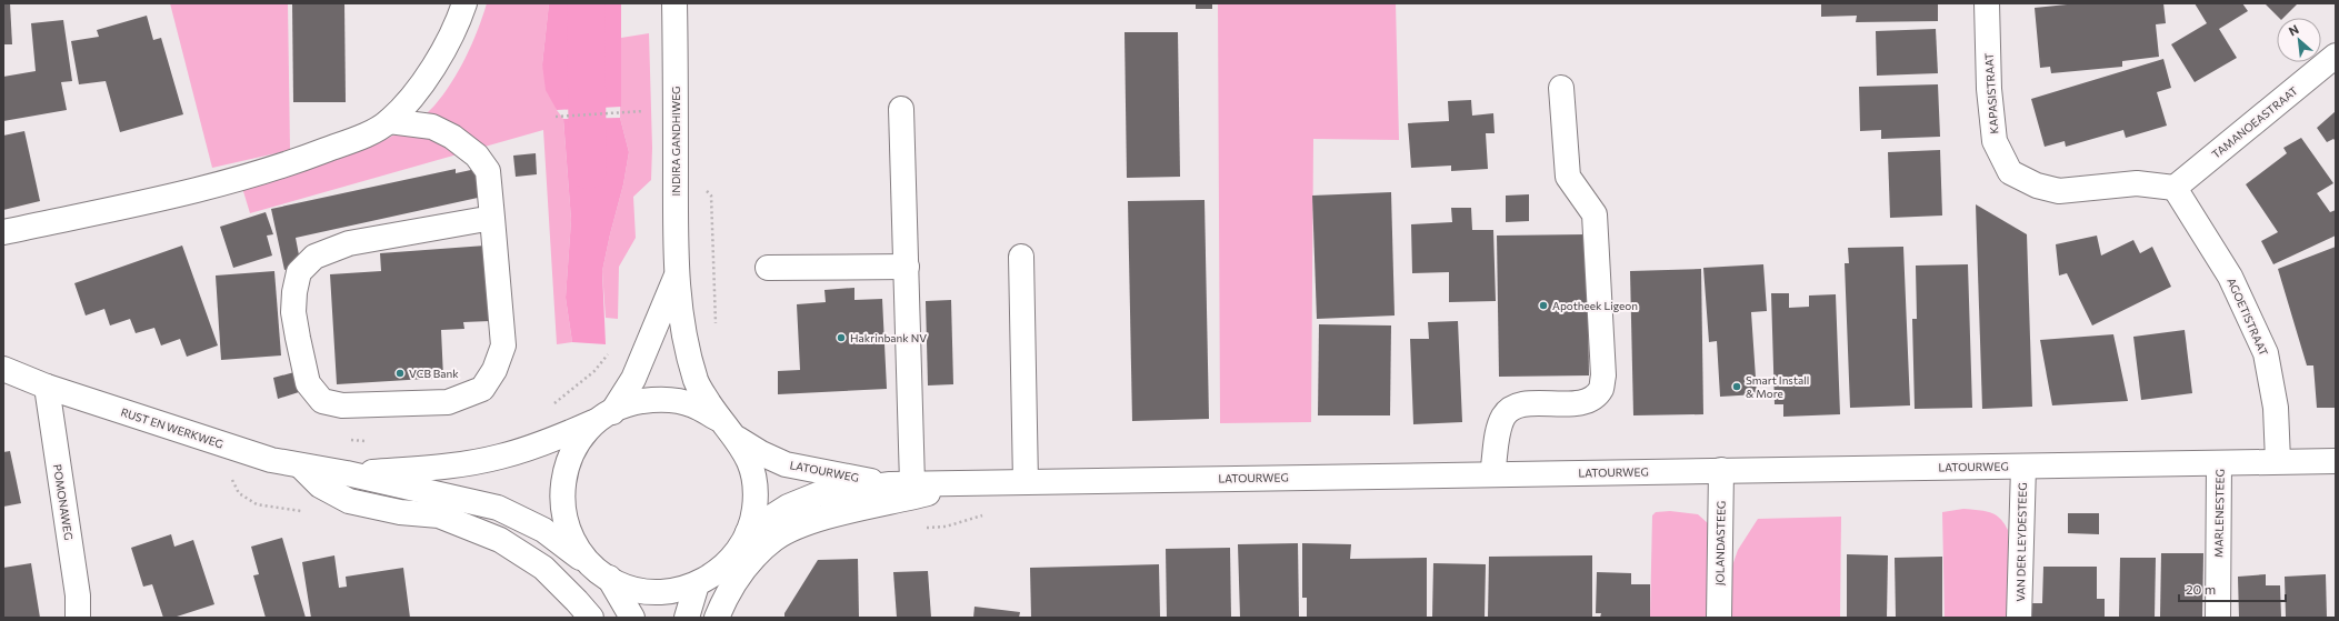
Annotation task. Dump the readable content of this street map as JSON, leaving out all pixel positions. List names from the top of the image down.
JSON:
{
  "streets": {
    "main road": [
      "KAPASISTRAAT",
      "TAMANOEASTRAAT",
      "INDIRA GANDHIWEG",
      "AGOETISTRAAT",
      "RUST EN WERKWEG",
      "LATOURWEG",
      "POMONAWEG",
      "MARLENESTEEG",
      "VAN DER LEYDESTEEG",
      "JOLANDASTEEG"
    ]
  },
  "crossings": [
    ["KAPASISTRAAT", "TAMANOEASTRAAT"],
    ["KAPASISTRAAT", "AGOETISTRAAT"],
    ["TAMANOEASTRAAT", "AGOETISTRAAT"],
    ["INDIRA GANDHIWEG", "RUST EN WERKWEG"],
    ["AGOETISTRAAT", "LATOURWEG"],
    ["RUST EN WERKWEG", "POMONAWEG"],
    ["LATOURWEG", "MARLENESTEEG"],
    ["LATOURWEG", "VAN DER LEYDESTEEG"],
    ["LATOURWEG", "JOLANDASTEEG"]
  ],
  "places": [
    "Apotheek Ligeon",
    "Hakrinbank NV",
    "VCB Bank",
    "Smart Install & More"
  ],
  "scale_bar": "20 m",
  "north": "top left"
}
